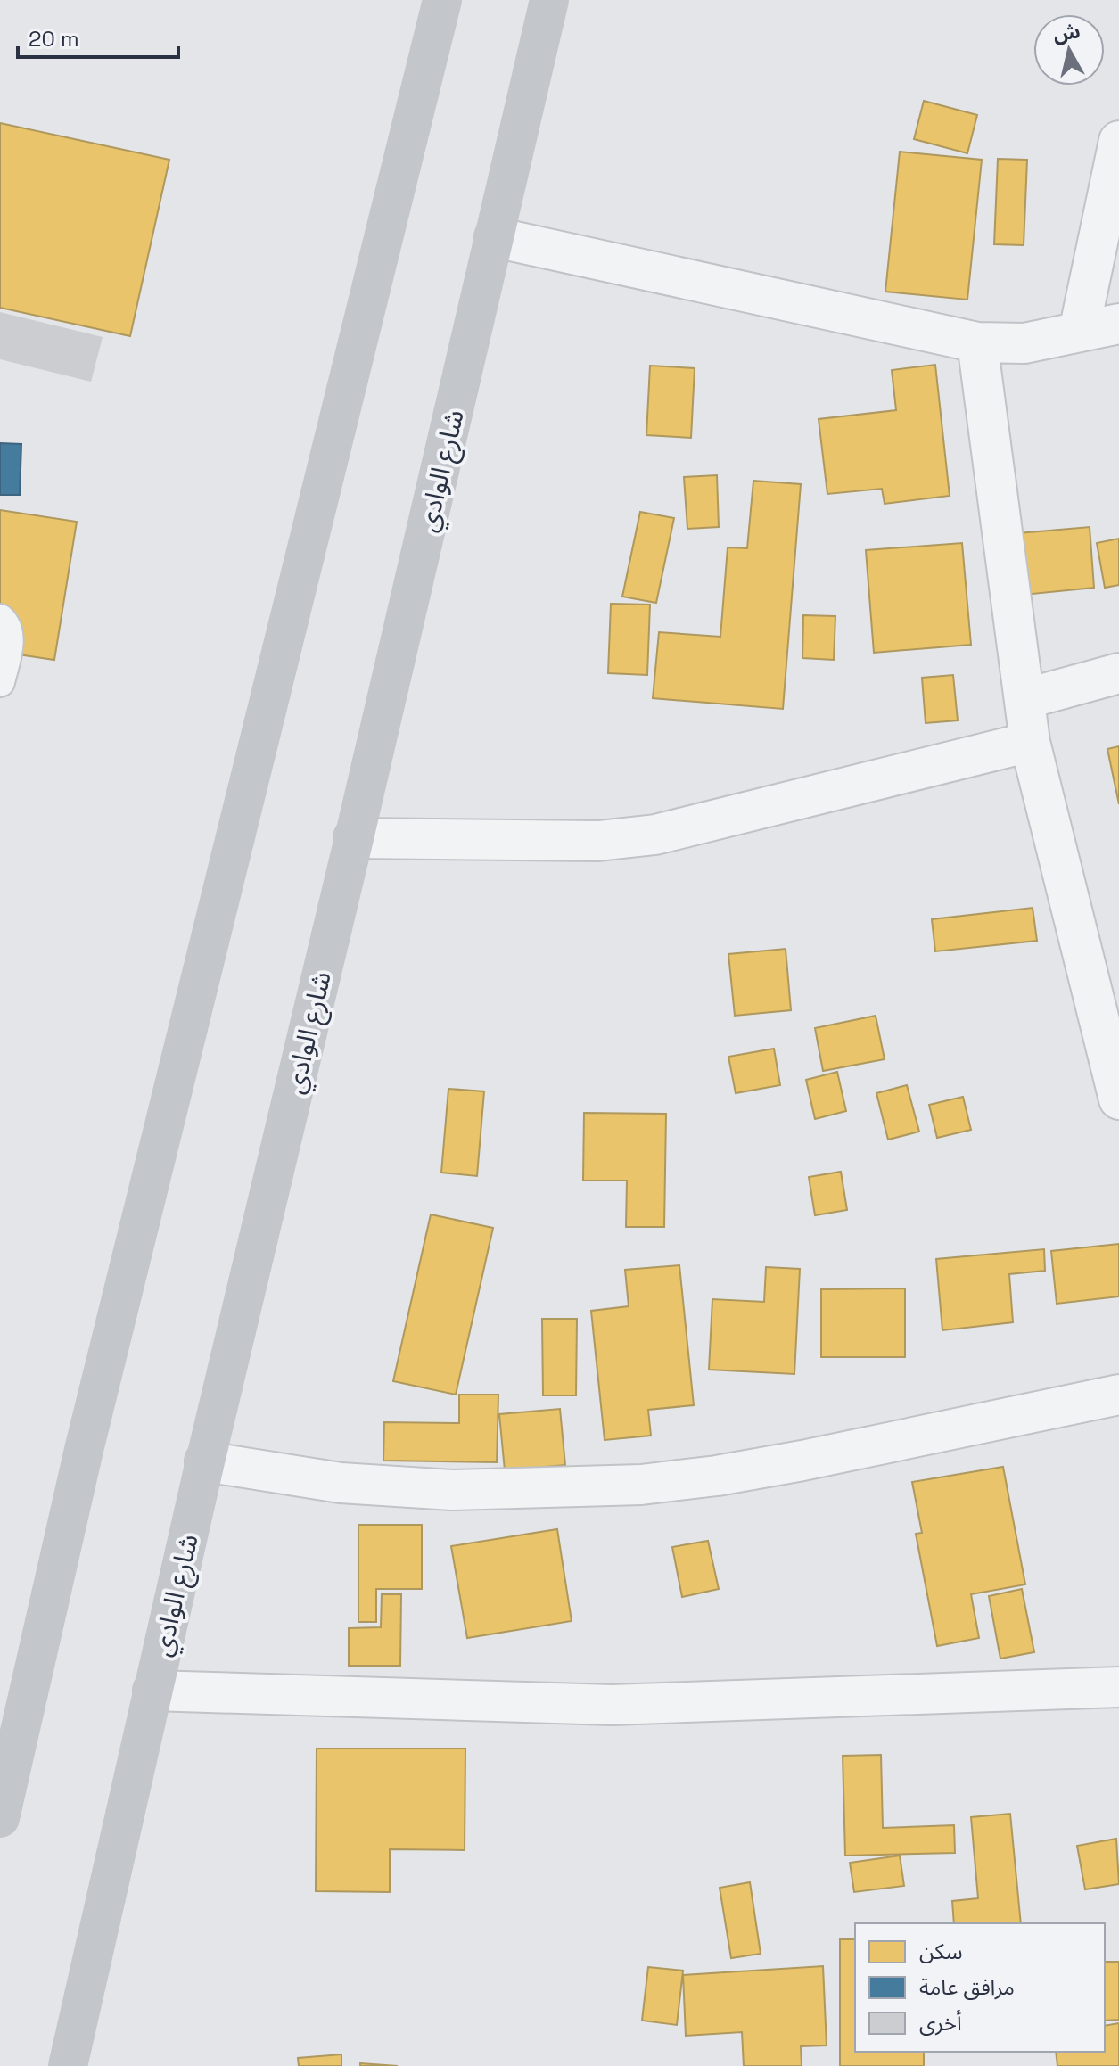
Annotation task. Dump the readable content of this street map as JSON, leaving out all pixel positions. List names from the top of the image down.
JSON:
{
  "streets": {
    "main road": ["شارع الوادي"]
  },
  "legend": ["سكن", "مرافق عامة", "أخرى"],
  "scale_bar": "20 m",
  "north": "top"
}
